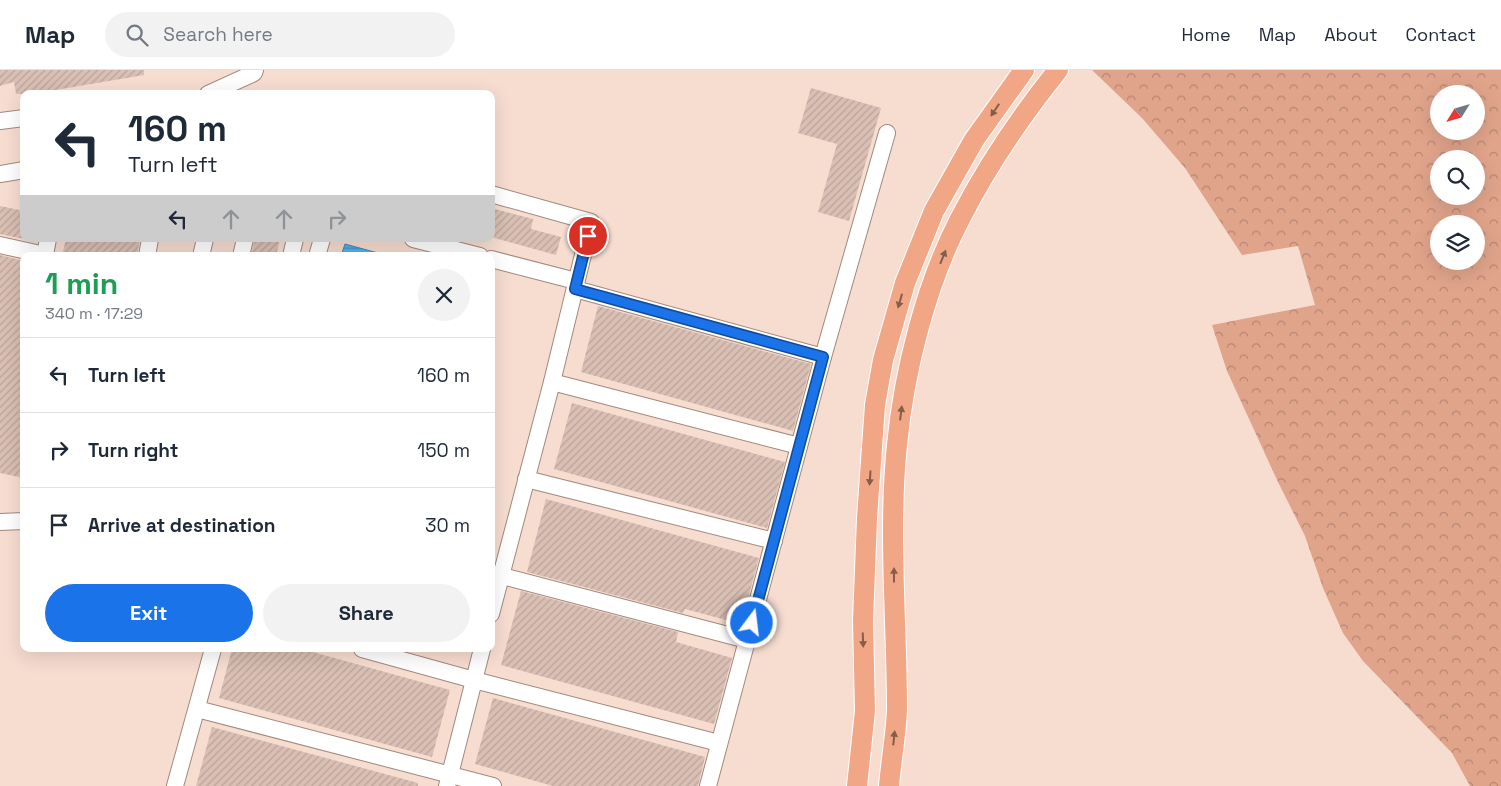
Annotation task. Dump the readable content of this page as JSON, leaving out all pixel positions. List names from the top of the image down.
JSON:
{
  "north": "bottom left",
  "page": {
    "header": "Map",
    "search": "Search here",
    "nav": [
      "Home",
      "Map",
      "About",
      "Contact"
    ],
    "turn": ["160 m", "Turn left"],
    "heading": ["1 min", "340 m · 17:29"],
    "list": [
      {
        "name": "Turn left",
        "value": "160 m"
      },
      {
        "name": "Turn right",
        "value": "150 m"
      },
      {
        "name": "Arrive at destination",
        "value": "30 m"
      }
    ],
    "buttons": ["Exit", "Share"]
  }
}
